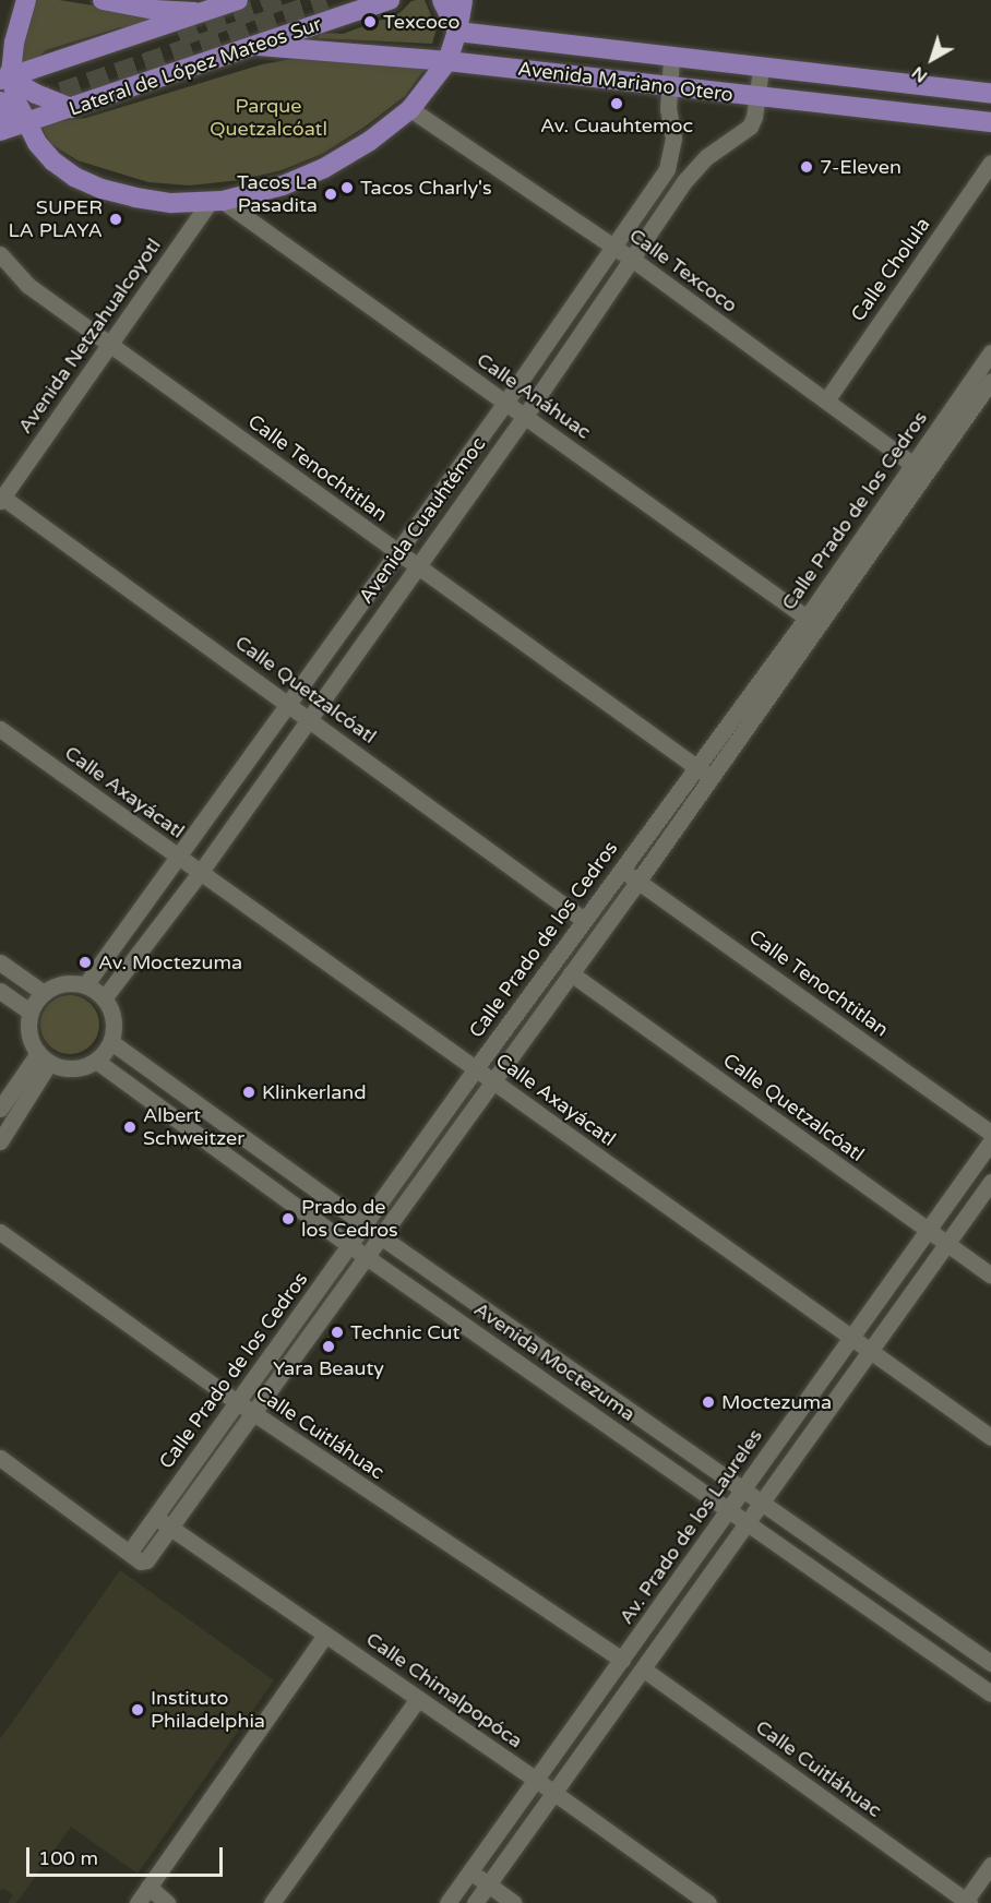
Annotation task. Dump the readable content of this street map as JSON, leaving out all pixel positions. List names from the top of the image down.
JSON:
{
  "streets": {
    "main road": ["Lateral de López Mateos Sur", "Avenida Mariano Otero"],
    "street": [
      "Calle Cholula",
      "Calle Texcoco",
      "Avenida Netzahualcoyotl",
      "Calle Anáhuac",
      "Calle Tenochtitlan",
      "Calle Prado de los Cedros",
      "Avenida Cuauhtémoc",
      "Calle Quetzalcóatl",
      "Calle Axayácatl",
      "Avenida Moctezuma",
      "Calle Cuitláhuac",
      "Av. Prado de los Laureles",
      "Calle Chimalpopóca"
    ]
  },
  "crossings": [
    ["Lateral de López Mateos Sur", "Avenida Mariano Otero"],
    ["Avenida Mariano Otero", "Avenida Cuauhtémoc"],
    ["Calle Cholula", "Calle Texcoco"],
    ["Calle Texcoco", "Calle Prado de los Cedros"],
    ["Calle Texcoco", "Avenida Cuauhtémoc"],
    ["Avenida Netzahualcoyotl", "Calle Anáhuac"],
    ["Avenida Netzahualcoyotl", "Calle Tenochtitlan"],
    ["Avenida Netzahualcoyotl", "Calle Quetzalcóatl"],
    ["Calle Anáhuac", "Calle Prado de los Cedros"],
    ["Calle Anáhuac", "Avenida Cuauhtémoc"],
    ["Calle Tenochtitlan", "Calle Prado de los Cedros"],
    ["Calle Tenochtitlan", "Avenida Cuauhtémoc"],
    ["Calle Prado de los Cedros", "Calle Quetzalcóatl"],
    ["Calle Prado de los Cedros", "Calle Axayácatl"],
    ["Calle Prado de los Cedros", "Avenida Moctezuma"],
    ["Calle Prado de los Cedros", "Calle Cuitláhuac"],
    ["Calle Prado de los Cedros", "Calle Chimalpopóca"],
    ["Avenida Cuauhtémoc", "Calle Quetzalcóatl"],
    ["Avenida Cuauhtémoc", "Calle Axayácatl"],
    ["Avenida Cuauhtémoc", "Avenida Moctezuma"],
    ["Calle Quetzalcóatl", "Av. Prado de los Laureles"],
    ["Calle Axayácatl", "Av. Prado de los Laureles"],
    ["Avenida Moctezuma", "Av. Prado de los Laureles"],
    ["Calle Cuitláhuac", "Av. Prado de los Laureles"],
    ["Av. Prado de los Laureles", "Calle Chimalpopóca"]
  ],
  "parks": ["Parque Quetzalcóatl"],
  "places": [
    "Texcoco",
    "Av. Cuauhtemoc",
    "7-Eleven",
    "Tacos Charly's",
    "Tacos La Pasadita",
    "SUPER LA PLAYA",
    "Av. Moctezuma",
    "Klinkerland",
    "Albert Schweitzer",
    "Prado de los Cedros",
    "Technic Cut",
    "Yara Beauty",
    "Moctezuma",
    "Instituto Philadelphia"
  ],
  "scale_bar": "100 m",
  "north": "bottom left"
}
